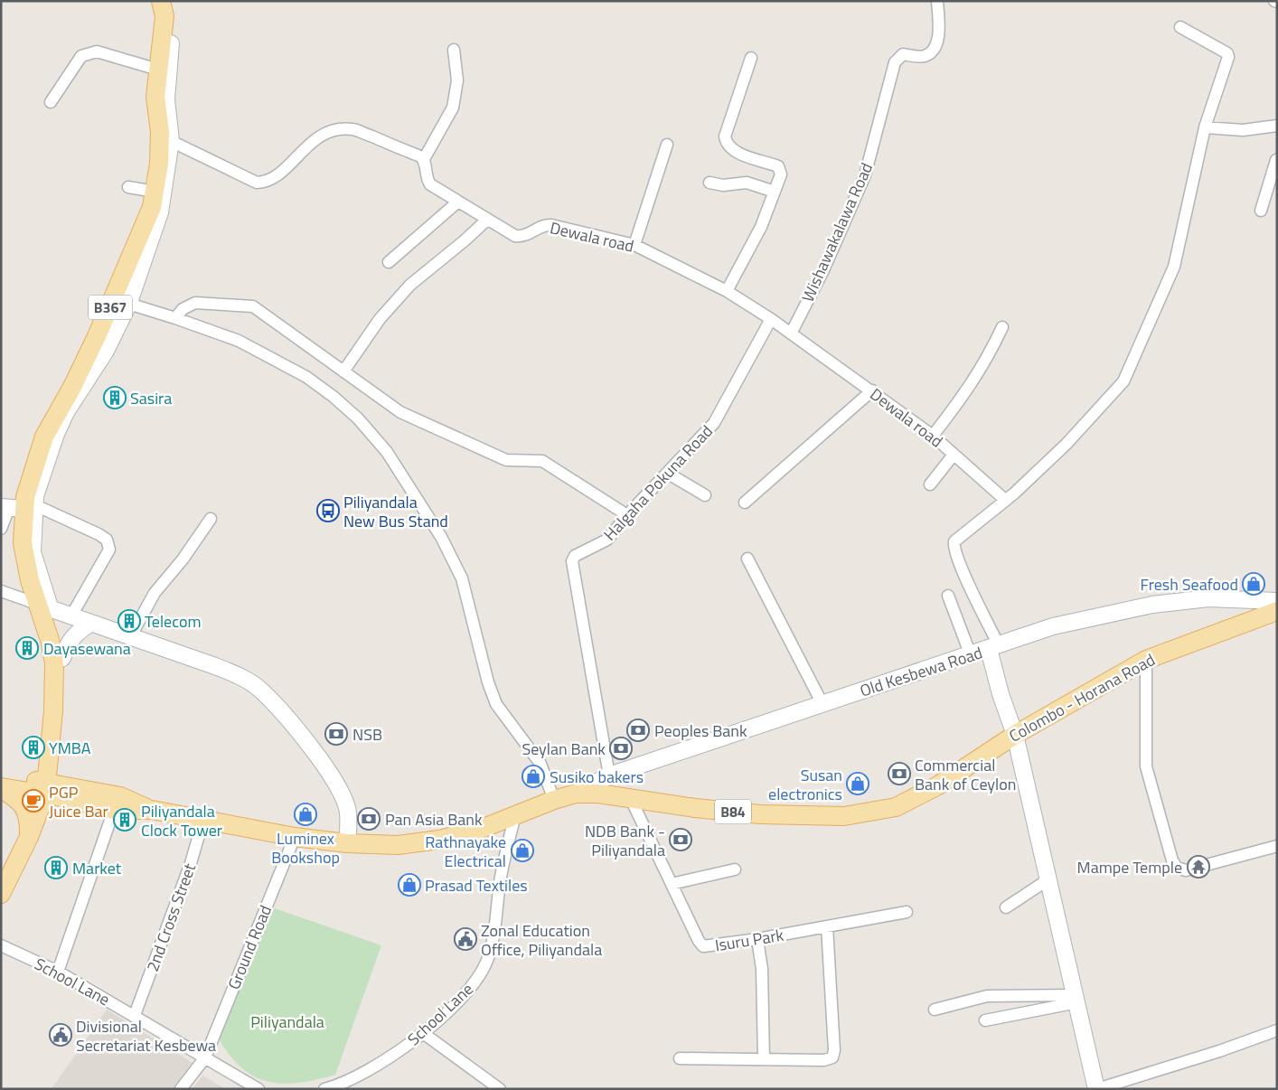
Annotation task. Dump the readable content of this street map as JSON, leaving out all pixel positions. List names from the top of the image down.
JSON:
{
  "streets": {
    "main road": ["B367", "Colombo - Horana Road", "B84"],
    "street": [
      "Wishawakalawa Road",
      "Dewala road",
      "Halgaha Pokuna Road",
      "Old Kesbewa Road",
      "2nd Cross Street",
      "Isuru Park",
      "Ground Road",
      "School Lane"
    ]
  },
  "crossings": [
    ["Wishawakalawa Road", "Dewala road"],
    ["Dewala road", "Halgaha Pokuna Road"],
    ["B367", "B84"],
    ["Halgaha Pokuna Road", "Old Kesbewa Road"],
    ["Old Kesbewa Road", "Colombo - Horana Road"],
    ["Colombo - Horana Road", "B84"],
    ["Colombo - Horana Road", "2nd Cross Street"],
    ["Colombo - Horana Road", "Isuru Park"],
    ["Colombo - Horana Road", "Ground Road"],
    ["Colombo - Horana Road", "School Lane"],
    ["2nd Cross Street", "School Lane"],
    ["Ground Road", "School Lane"]
  ],
  "parks": ["Piliyandala"],
  "places": {
    "building": [
      "Sasira",
      "Telecom",
      "Dayasewana",
      "YMBA",
      "Piliyandala Clock Tower",
      "Market"
    ],
    "bus stop": ["Piliyandala New Bus Stand"],
    "shop": [
      "Fresh Seafood",
      "Susiko bakers",
      "Susan electronics",
      "Luminex Bookshop",
      "Rathnayake Electrical",
      "Prasad Textiles"
    ],
    "bank": [
      "Peoples Bank",
      "NSB",
      "Seylan Bank",
      "Commercial Bank of Ceylon",
      "Pan Asia Bank",
      "NDB Bank - Piliyandala"
    ],
    "cafe": ["PGP Juice Bar"],
    "temple": ["Mampe Temple"],
    "public building": ["Zonal Education Office, Piliyandala", "Divisional Secretariat Kesbewa"]
  }
}
